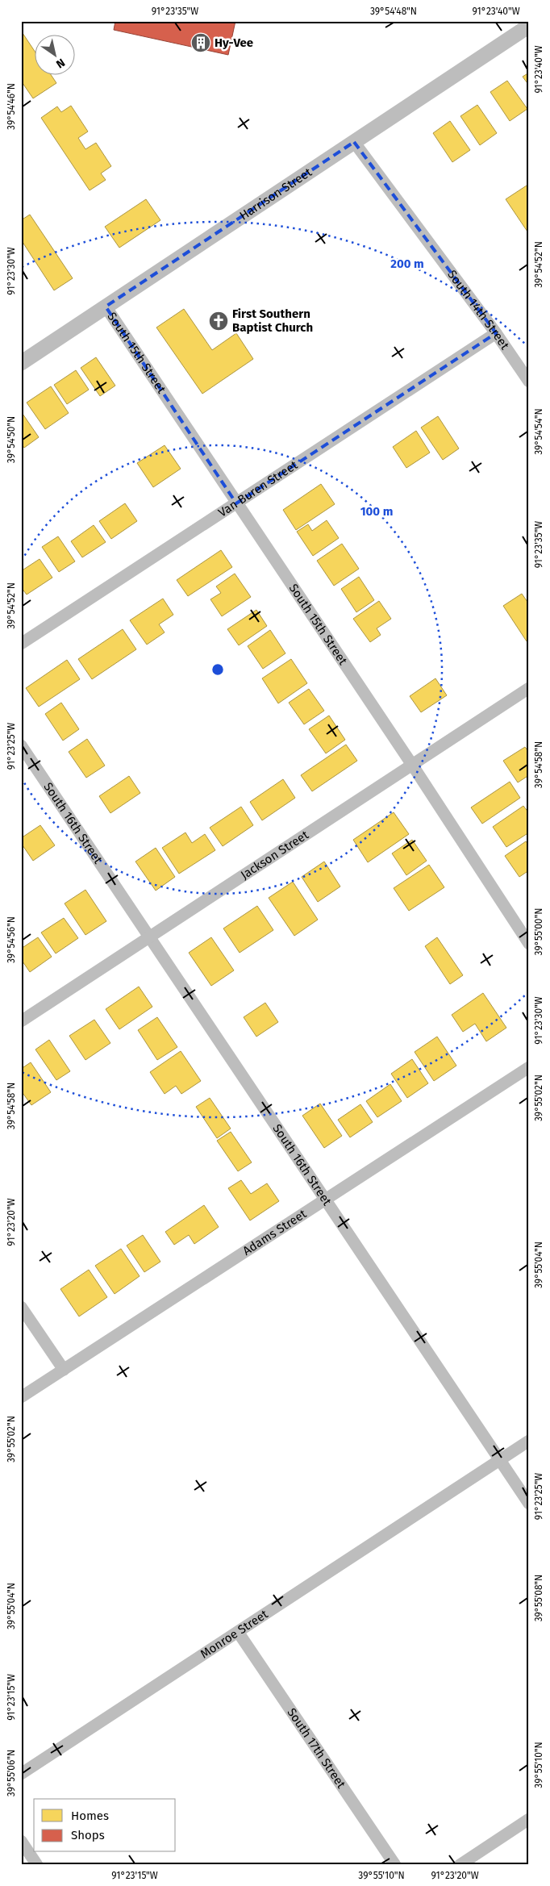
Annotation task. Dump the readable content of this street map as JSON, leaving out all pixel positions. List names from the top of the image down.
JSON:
{
  "streets": {
    "street": [
      "Harrison Street",
      "South 14th Street",
      "South 15th Street",
      "Van Buren Street",
      "South 16th Street",
      "Jackson Street",
      "Adams Street",
      "Monroe Street",
      "South 17th Street"
    ]
  },
  "crossings": [
    ["Harrison Street", "South 14th Street"],
    ["Harrison Street", "South 15th Street"],
    ["South 14th Street", "Van Buren Street"],
    ["South 15th Street", "Van Buren Street"],
    ["South 15th Street", "Jackson Street"],
    ["South 16th Street", "Jackson Street"],
    ["South 16th Street", "Adams Street"],
    ["South 16th Street", "Monroe Street"],
    ["Monroe Street", "South 17th Street"]
  ],
  "places": {
    "building": ["Hy-Vee"],
    "church": ["First Southern Baptist Church"]
  },
  "legend": ["Homes", "Shops"],
  "north": "bottom right",
  "coordinates": [
    "91°23'35\"W",
    "39°54'48\"N",
    "91°23'40\"W",
    "39°54'46\"N",
    "39°54'52\"N",
    "91°23'30\"W",
    "39°54'54\"N",
    "39°54'50\"N",
    "91°23'25\"W",
    "39°54'58\"N",
    "39°55'00\"N",
    "39°54'56\"N",
    "39°55'02\"N",
    "91°23'20\"W",
    "39°55'04\"N",
    "39°55'08\"N",
    "91°23'15\"W",
    "39°55'10\"N",
    "39°55'06\"N"
  ],
  "rings": ["200 m", "100 m"]
}
